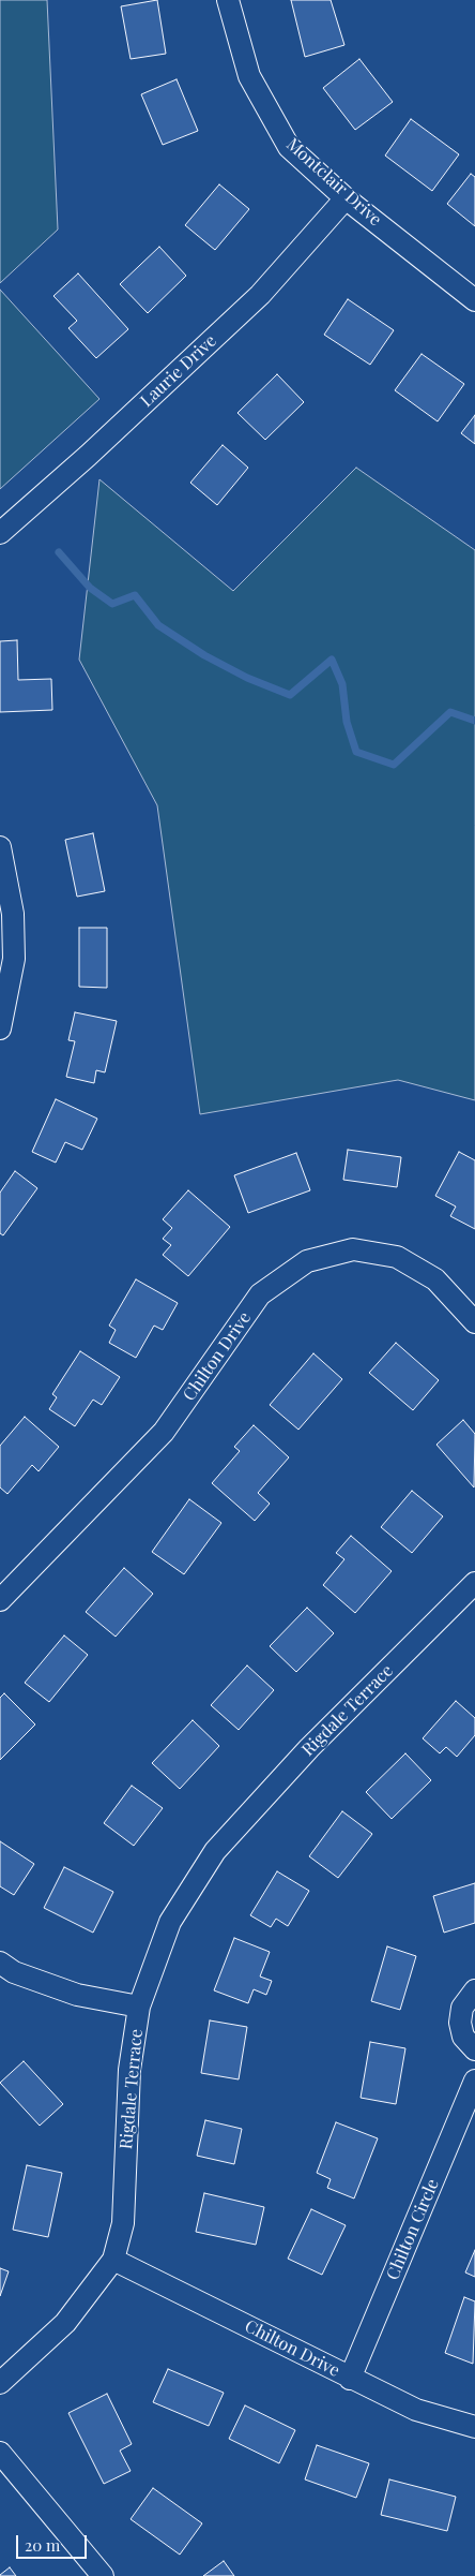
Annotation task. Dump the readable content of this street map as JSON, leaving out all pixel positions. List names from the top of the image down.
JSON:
{
  "streets": {
    "street": [
      "Montclair Drive",
      "Laurie Drive",
      "Chilton Drive",
      "Rigdale Terrace",
      "Chilton Circle"
    ]
  },
  "crossings": [
    ["Montclair Drive", "Laurie Drive"],
    ["Chilton Drive", "Rigdale Terrace"],
    ["Chilton Drive", "Chilton Circle"]
  ],
  "scale_bar": "20 m"
}
